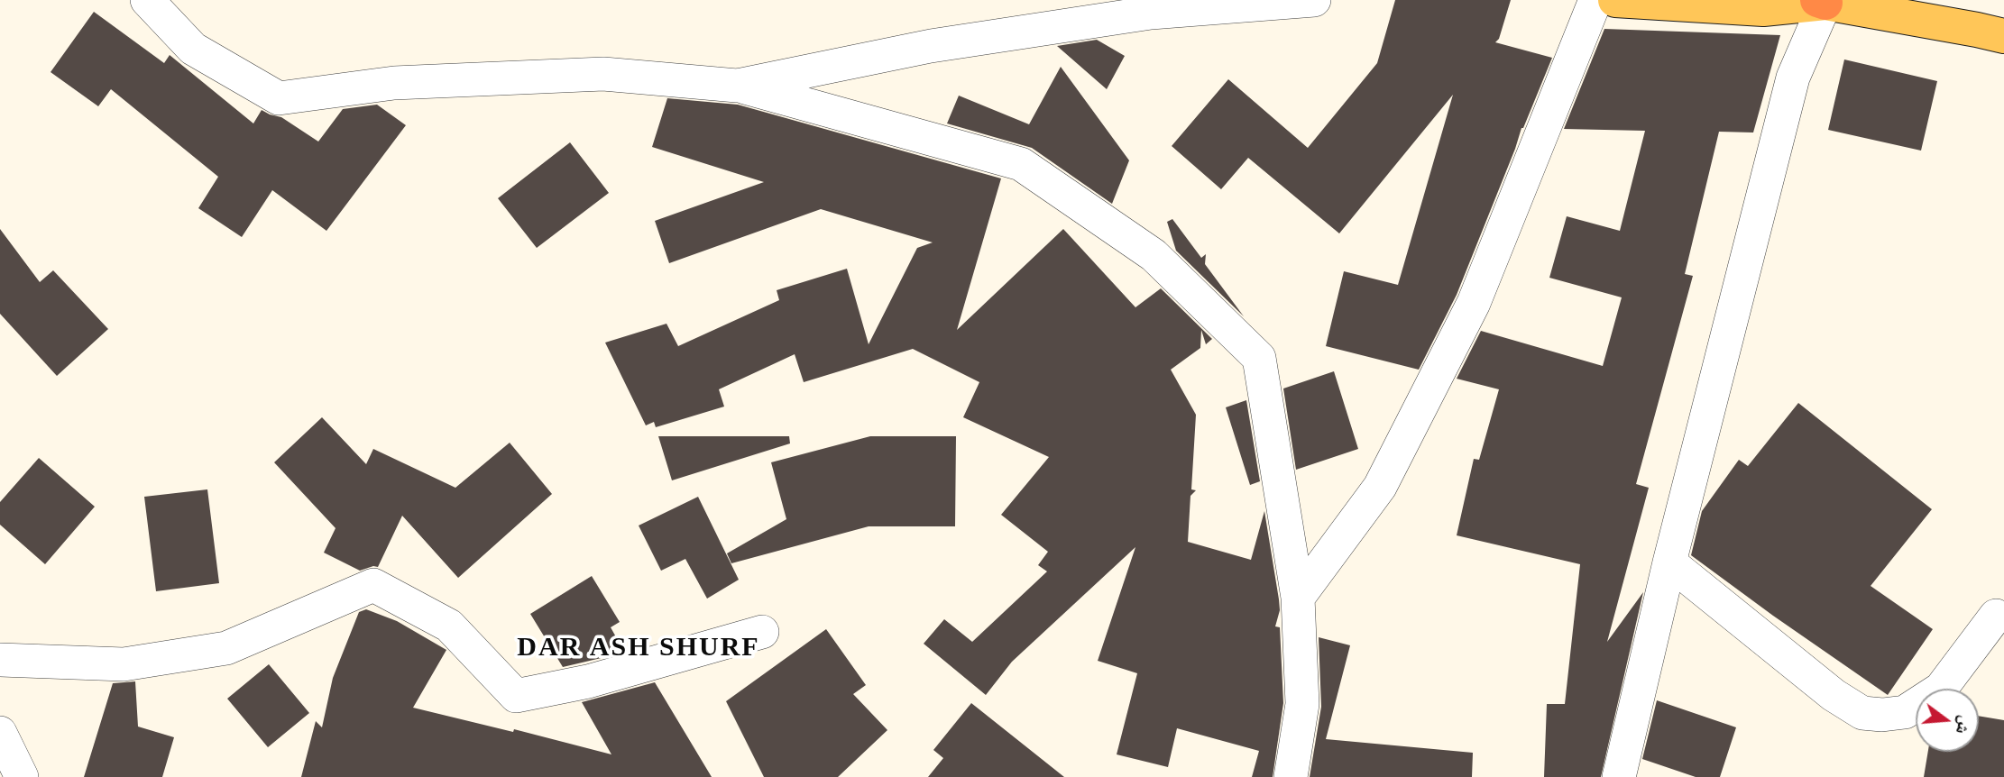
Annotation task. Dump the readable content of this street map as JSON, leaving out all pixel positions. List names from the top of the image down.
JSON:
{
  "districts": ["DAR ASH SHURF"],
  "north": "right"
}
